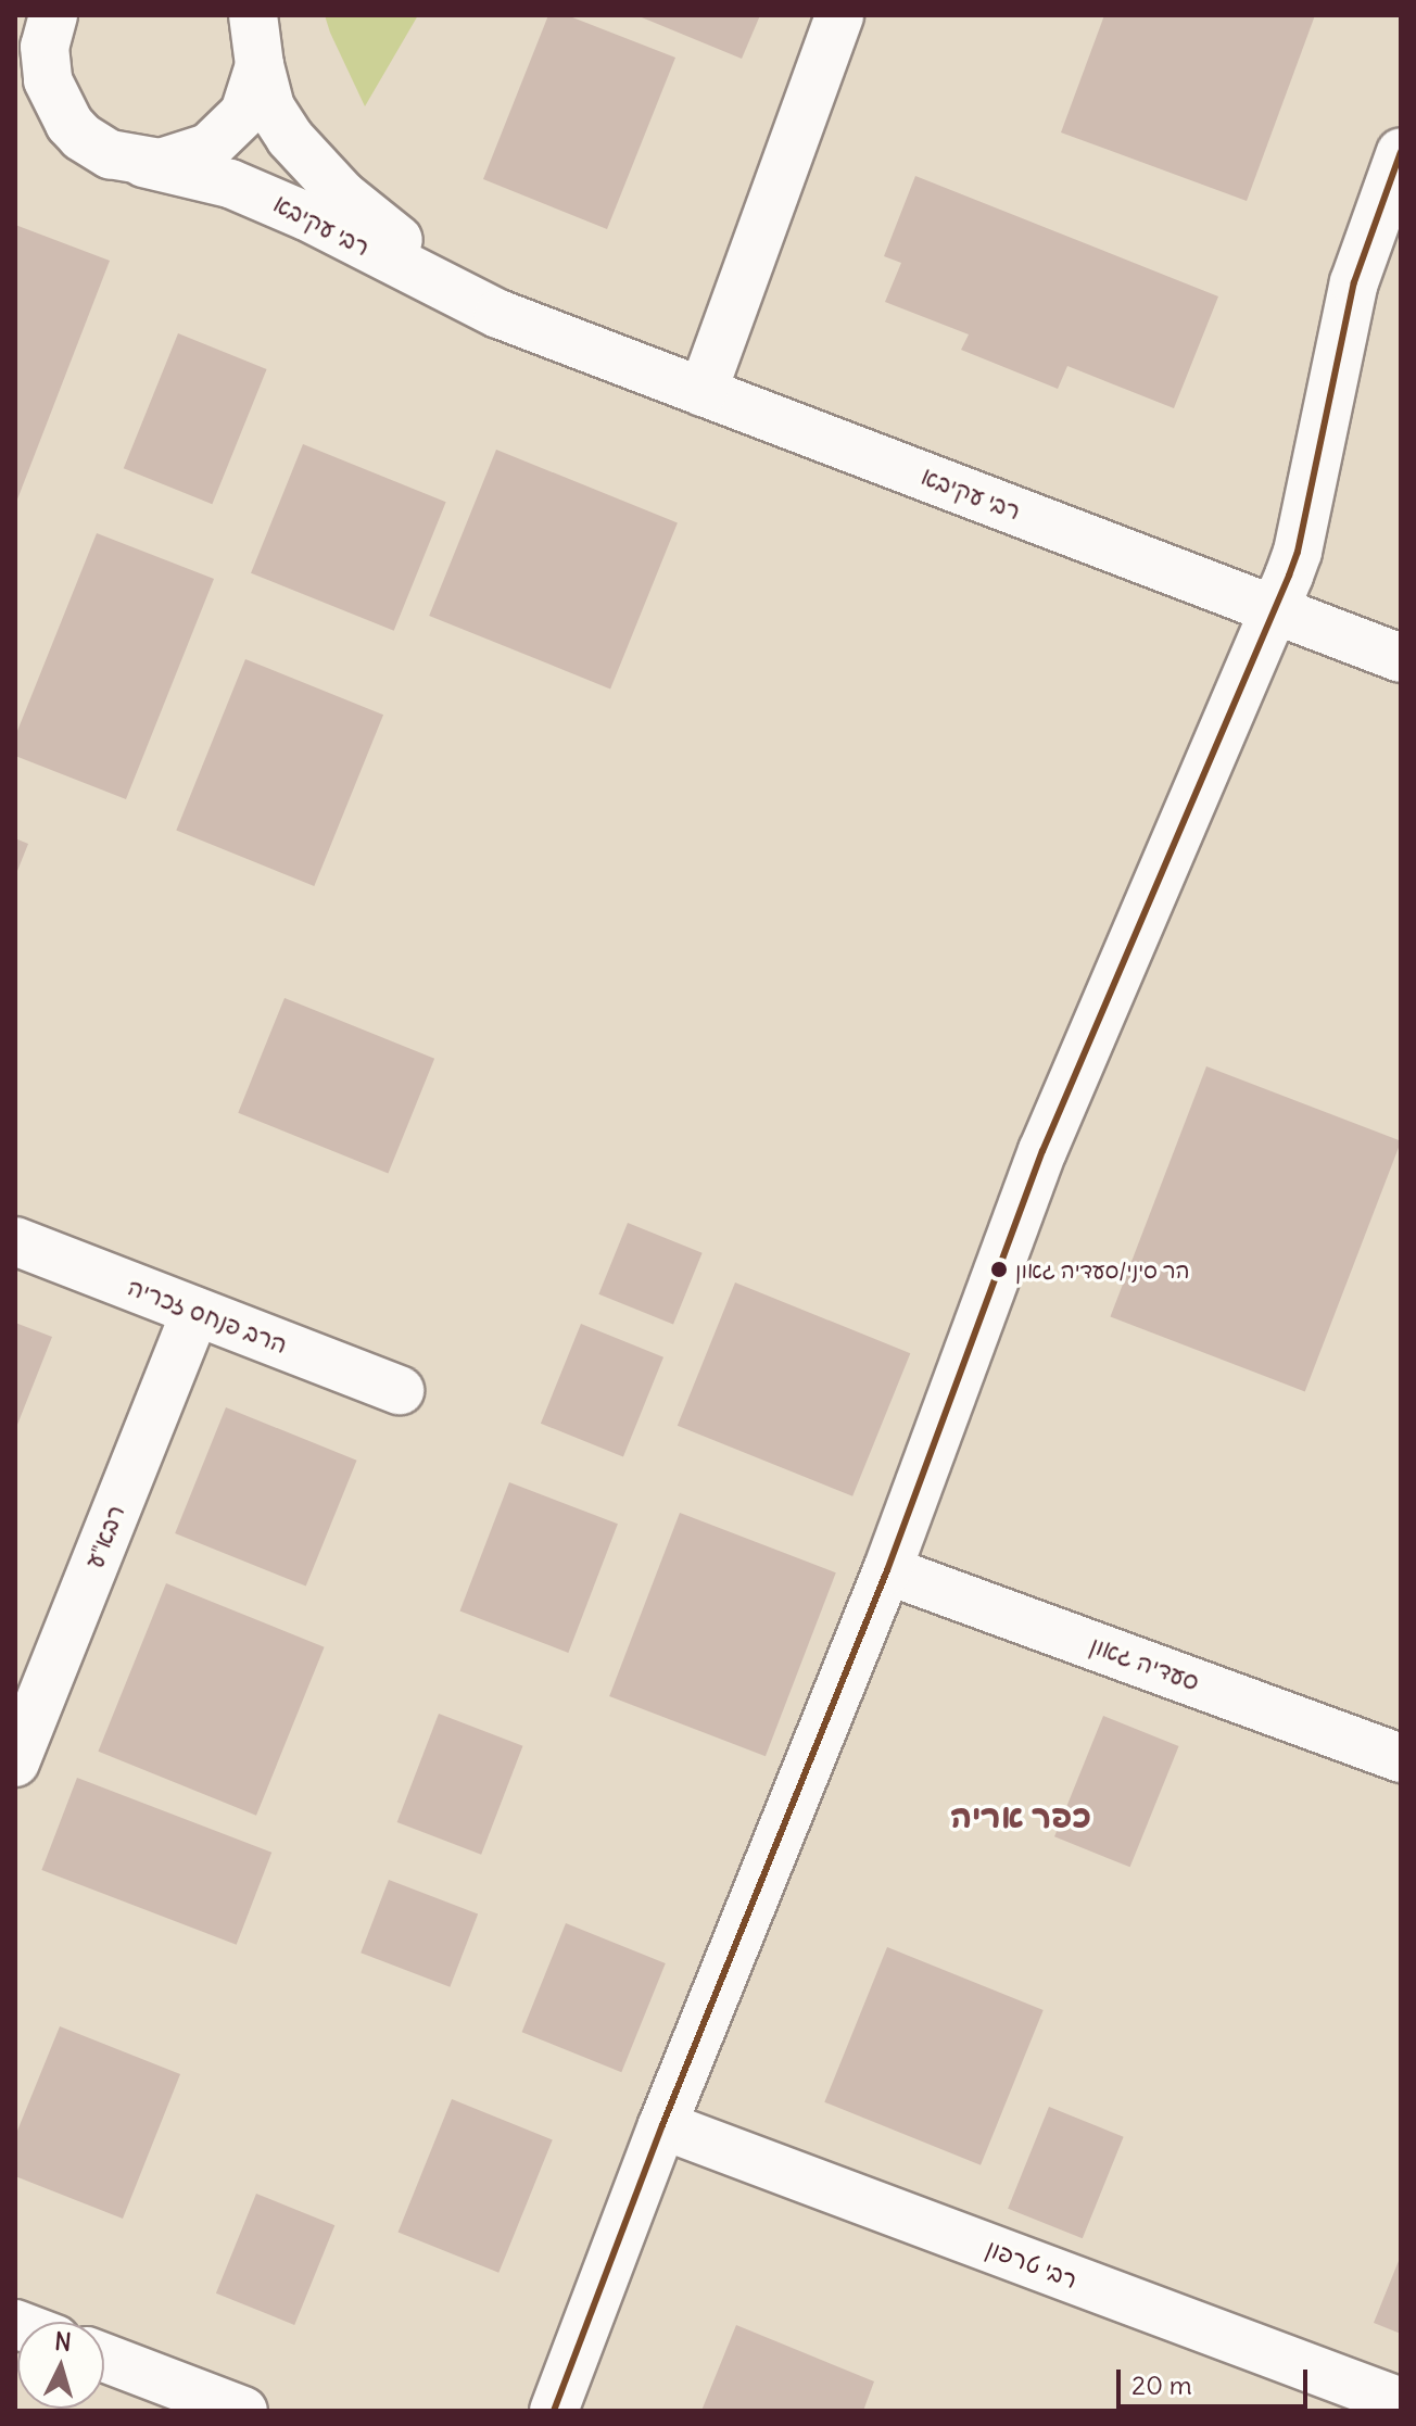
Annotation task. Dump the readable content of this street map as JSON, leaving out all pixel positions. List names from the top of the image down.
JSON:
{
  "streets": {
    "street": [
      "רבי עקיבא",
      "הרב פנחס זכריה",
      "רבא\"ע",
      "סעדיה גאון",
      "רבי טרפון"
    ]
  },
  "crossings": [
    ["הרב פנחס זכריה", "רבא\"ע"]
  ],
  "districts": ["כפר אריה"],
  "places": ["הר סיני/סעדיה גאון"],
  "scale_bar": "20 m",
  "north": "top"
}
